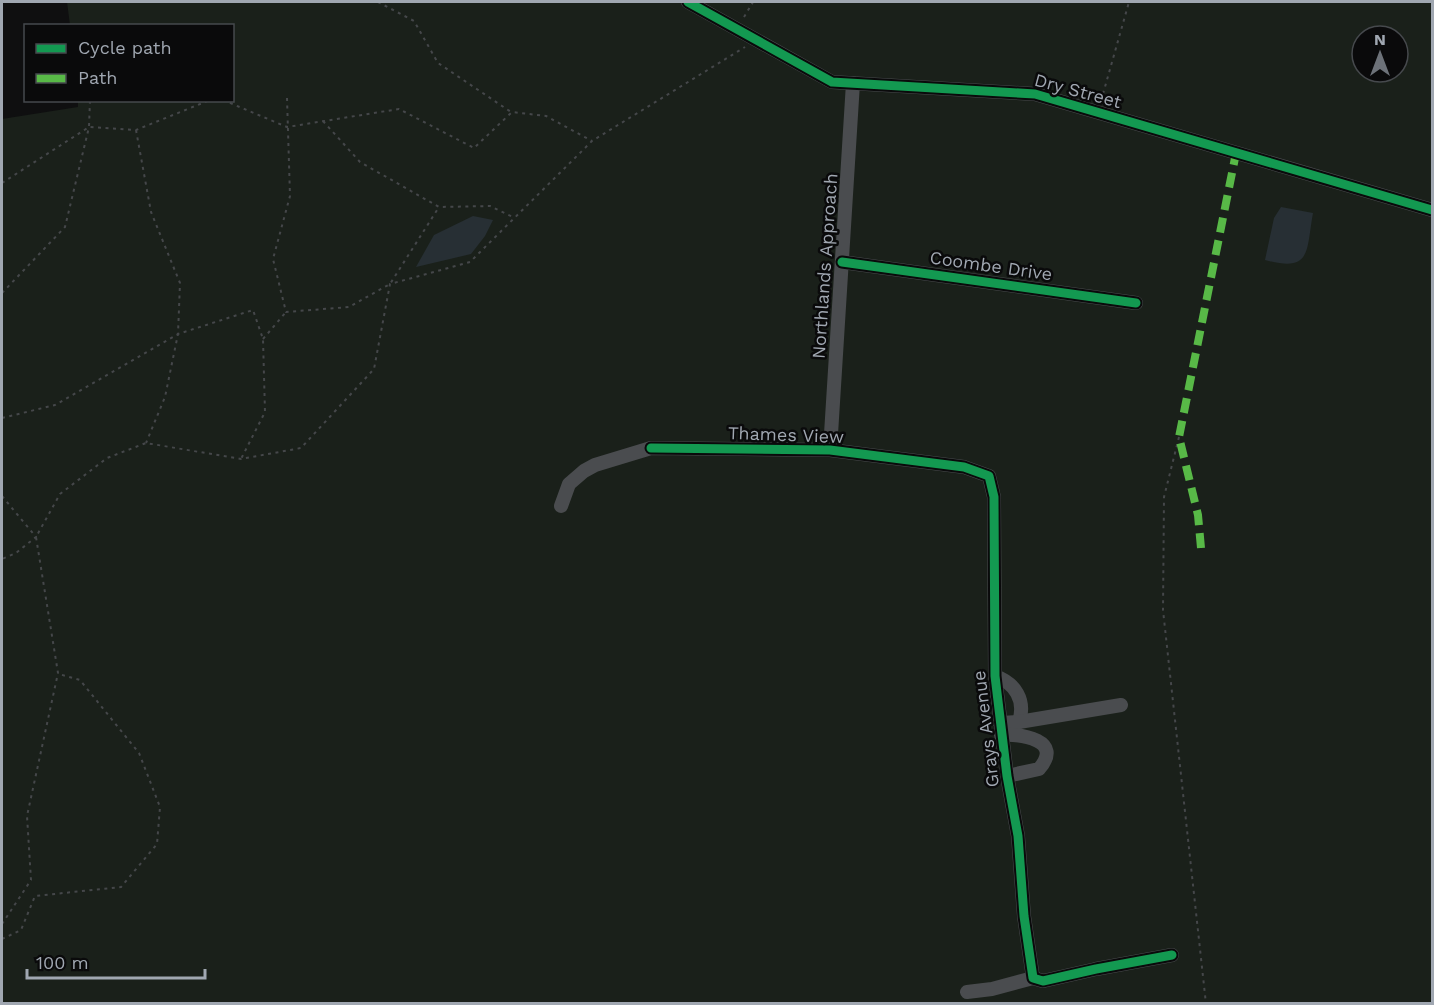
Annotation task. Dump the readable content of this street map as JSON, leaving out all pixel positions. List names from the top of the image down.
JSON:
{
  "streets": {
    "street": [
      "Dry Street",
      "Northlands Approach",
      "Coombe Drive",
      "Thames View",
      "Grays Avenue"
    ]
  },
  "crossings": [
    ["Dry Street", "Northlands Approach"],
    ["Northlands Approach", "Coombe Drive"],
    ["Northlands Approach", "Thames View"],
    ["Thames View", "Grays Avenue"]
  ],
  "legend": ["Cycle path", "Path"],
  "scale_bar": "100 m",
  "north": "top"
}
